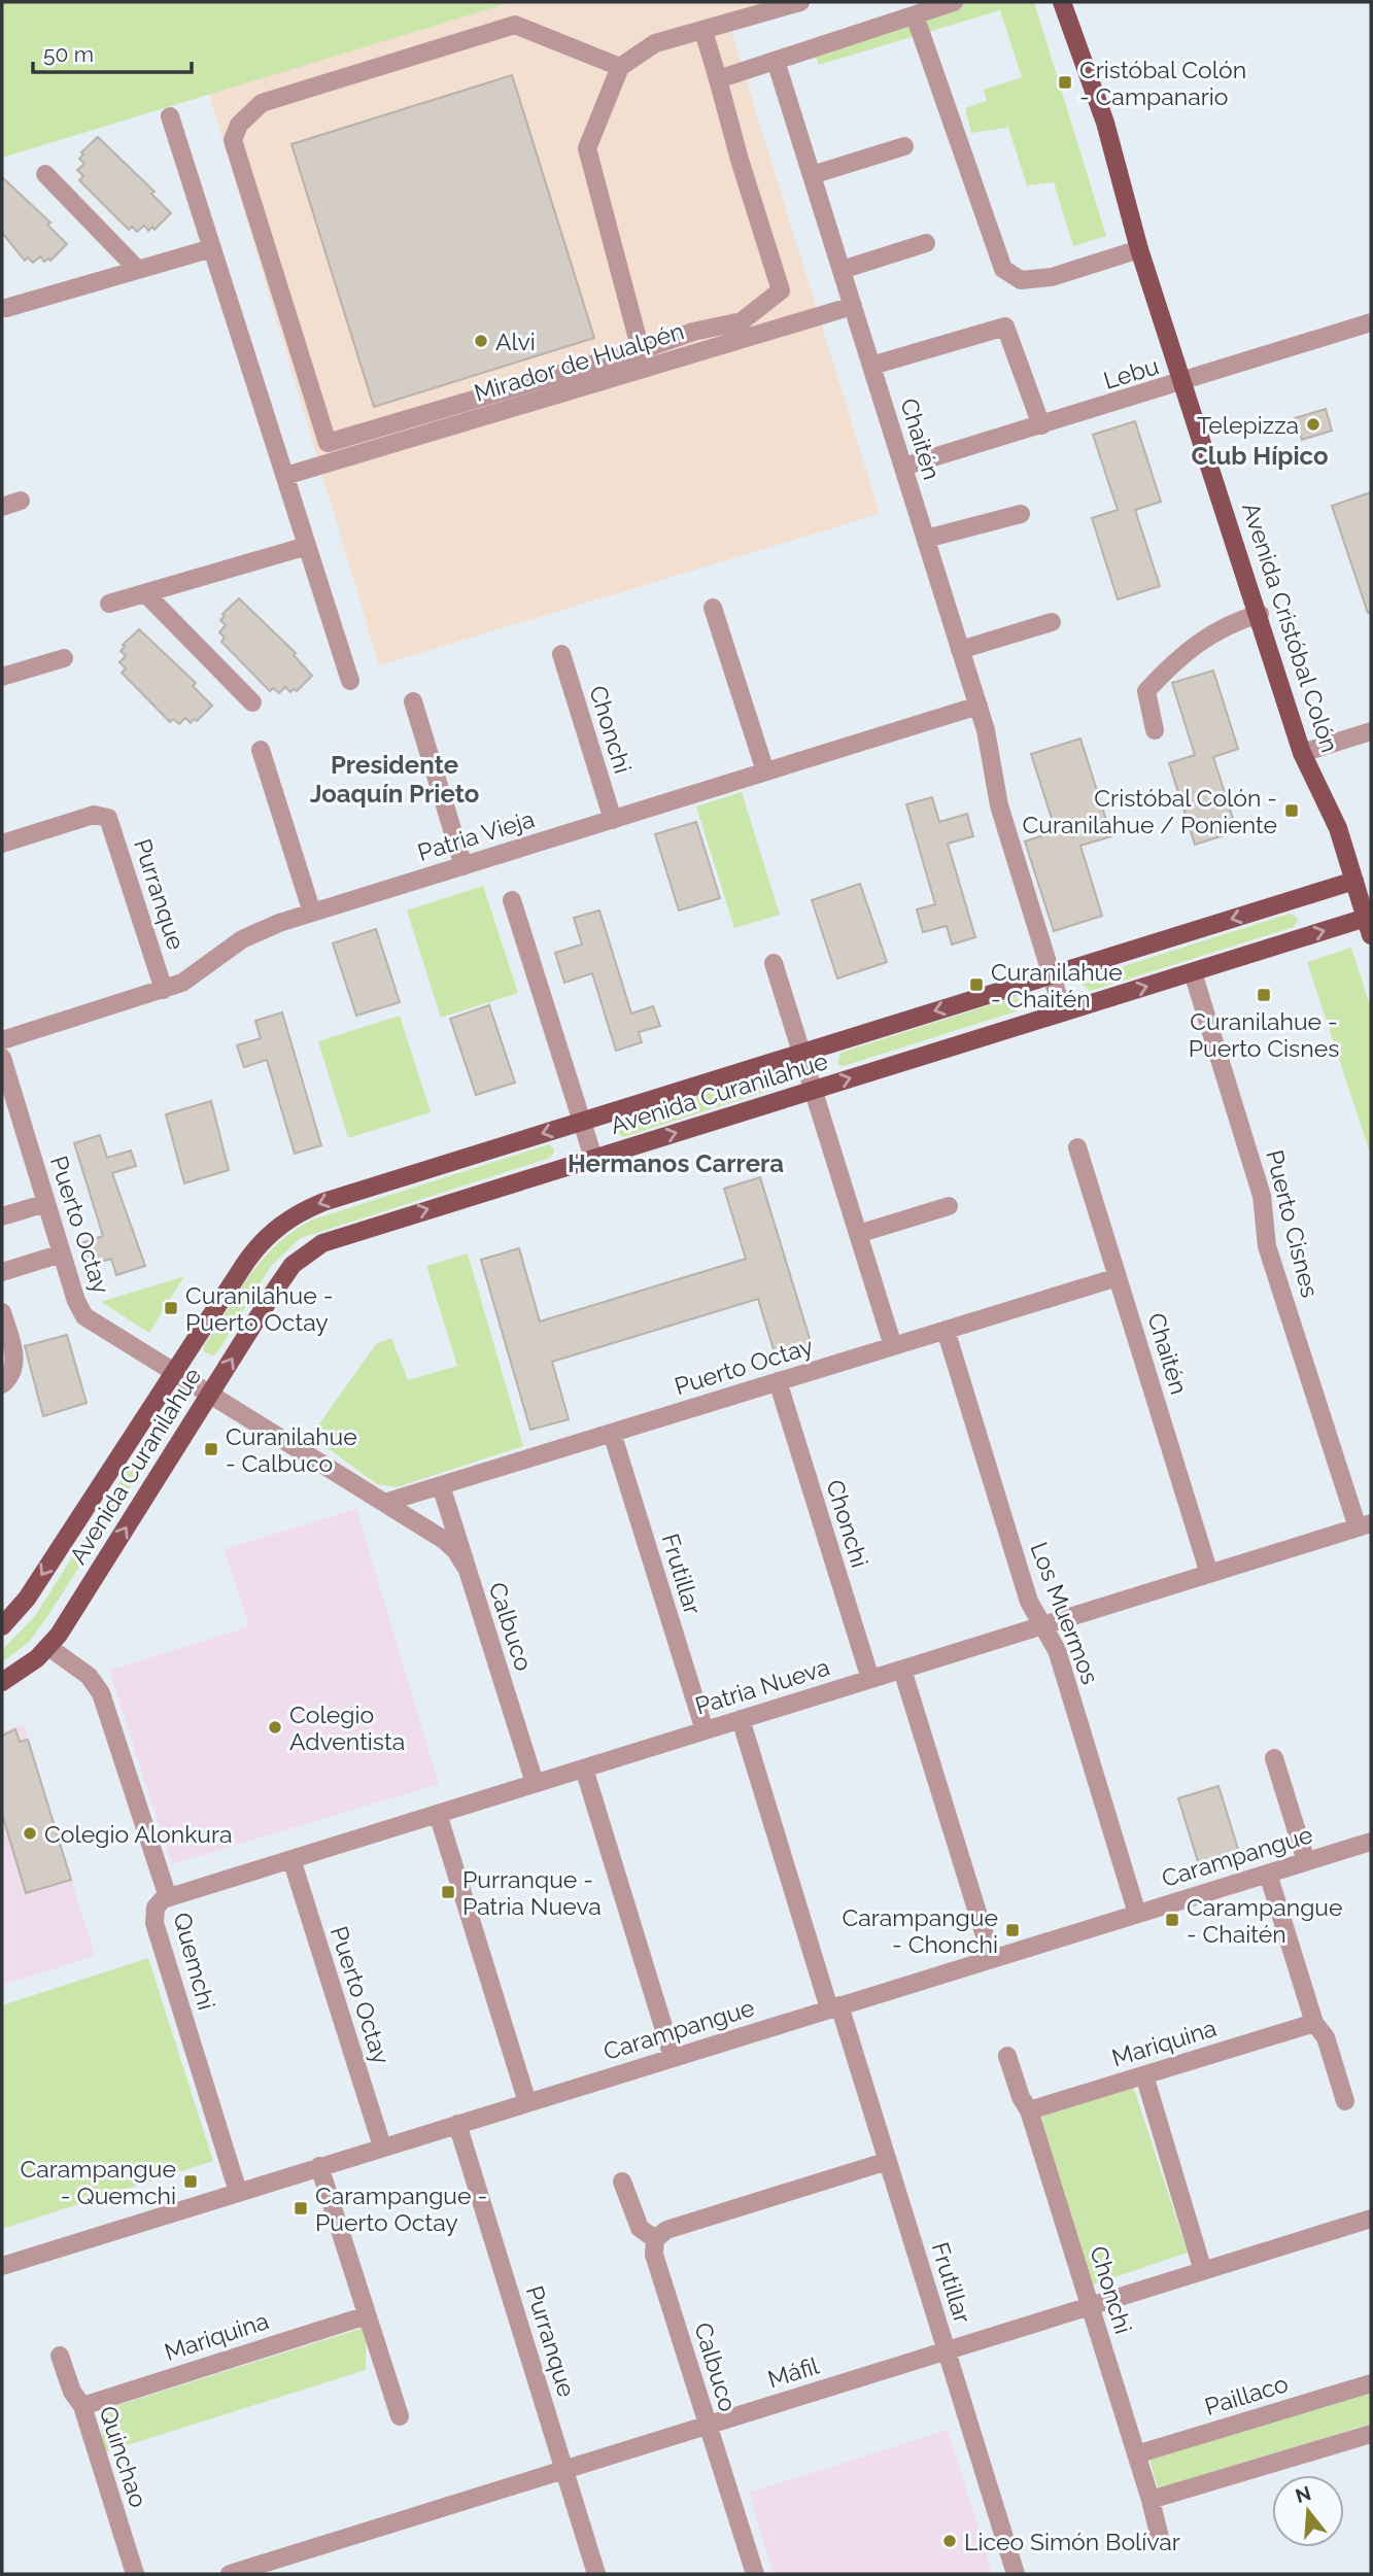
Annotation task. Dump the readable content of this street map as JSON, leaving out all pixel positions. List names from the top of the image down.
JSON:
{
  "streets": {
    "main road": ["Avenida Cristóbal Colón", "Avenida Curanilahue"],
    "street": [
      "Mirador de Hualpén",
      "Lebu",
      "Chaitén",
      "Chonchi",
      "Patria Vieja",
      "Purranque",
      "Puerto Cisnes",
      "Puerto Octay",
      "Frutillar",
      "Los Muermos",
      "Calbuco",
      "Patria Nueva",
      "Carampangue",
      "Quemchi",
      "Mariquina",
      "Máfil",
      "Paillaco",
      "Quinchao"
    ]
  },
  "crossings": [
    ["Mirador de Hualpén", "Chaitén"],
    ["Lebu", "Chaitén"],
    ["Lebu", "Avenida Cristóbal Colón"],
    ["Chaitén", "Patria Vieja"],
    ["Chaitén", "Avenida Curanilahue"],
    ["Chaitén", "Puerto Octay"],
    ["Chaitén", "Patria Nueva"],
    ["Avenida Cristóbal Colón", "Avenida Curanilahue"],
    ["Chonchi", "Patria Vieja"],
    ["Chonchi", "Puerto Octay"],
    ["Chonchi", "Patria Nueva"],
    ["Chonchi", "Mariquina"],
    ["Chonchi", "Máfil"],
    ["Chonchi", "Paillaco"],
    ["Patria Vieja", "Purranque"],
    ["Purranque", "Carampangue"],
    ["Purranque", "Máfil"],
    ["Avenida Curanilahue", "Puerto Cisnes"],
    ["Avenida Curanilahue", "Puerto Octay"],
    ["Avenida Curanilahue", "Quemchi"],
    ["Puerto Cisnes", "Patria Nueva"],
    ["Puerto Octay", "Frutillar"],
    ["Puerto Octay", "Los Muermos"],
    ["Puerto Octay", "Calbuco"],
    ["Puerto Octay", "Patria Nueva"],
    ["Puerto Octay", "Carampangue"],
    ["Frutillar", "Patria Nueva"],
    ["Frutillar", "Carampangue"],
    ["Frutillar", "Máfil"],
    ["Los Muermos", "Patria Nueva"],
    ["Los Muermos", "Carampangue"],
    ["Calbuco", "Patria Nueva"],
    ["Calbuco", "Máfil"],
    ["Patria Nueva", "Quemchi"],
    ["Carampangue", "Quemchi"],
    ["Mariquina", "Quinchao"]
  ],
  "districts": ["Club Hípico", "Presidente Joaquín Prieto", "Hermanos Carrera"],
  "places": {
    "transit": [
      "Cristóbal Colón - Campanario",
      "Cristóbal Colón - Curanilahue / Poniente",
      "Curanilahue - Chaitén",
      "Curanilahue - Puerto Cisnes",
      "Curanilahue - Puerto Octay",
      "Curanilahue - Calbuco",
      "Purranque - Patria Nueva",
      "Carampangue - Chaitén",
      "Carampangue - Chonchi",
      "Carampangue - Quemchi",
      "Carampangue - Puerto Octay"
    ],
    "other": [
      "Alvi",
      "Telepizza",
      "Colegio Adventista",
      "Colegio Alonkura",
      "Liceo Simón Bolívar"
    ]
  },
  "scale_bar": "50 m",
  "north": "top"
}
